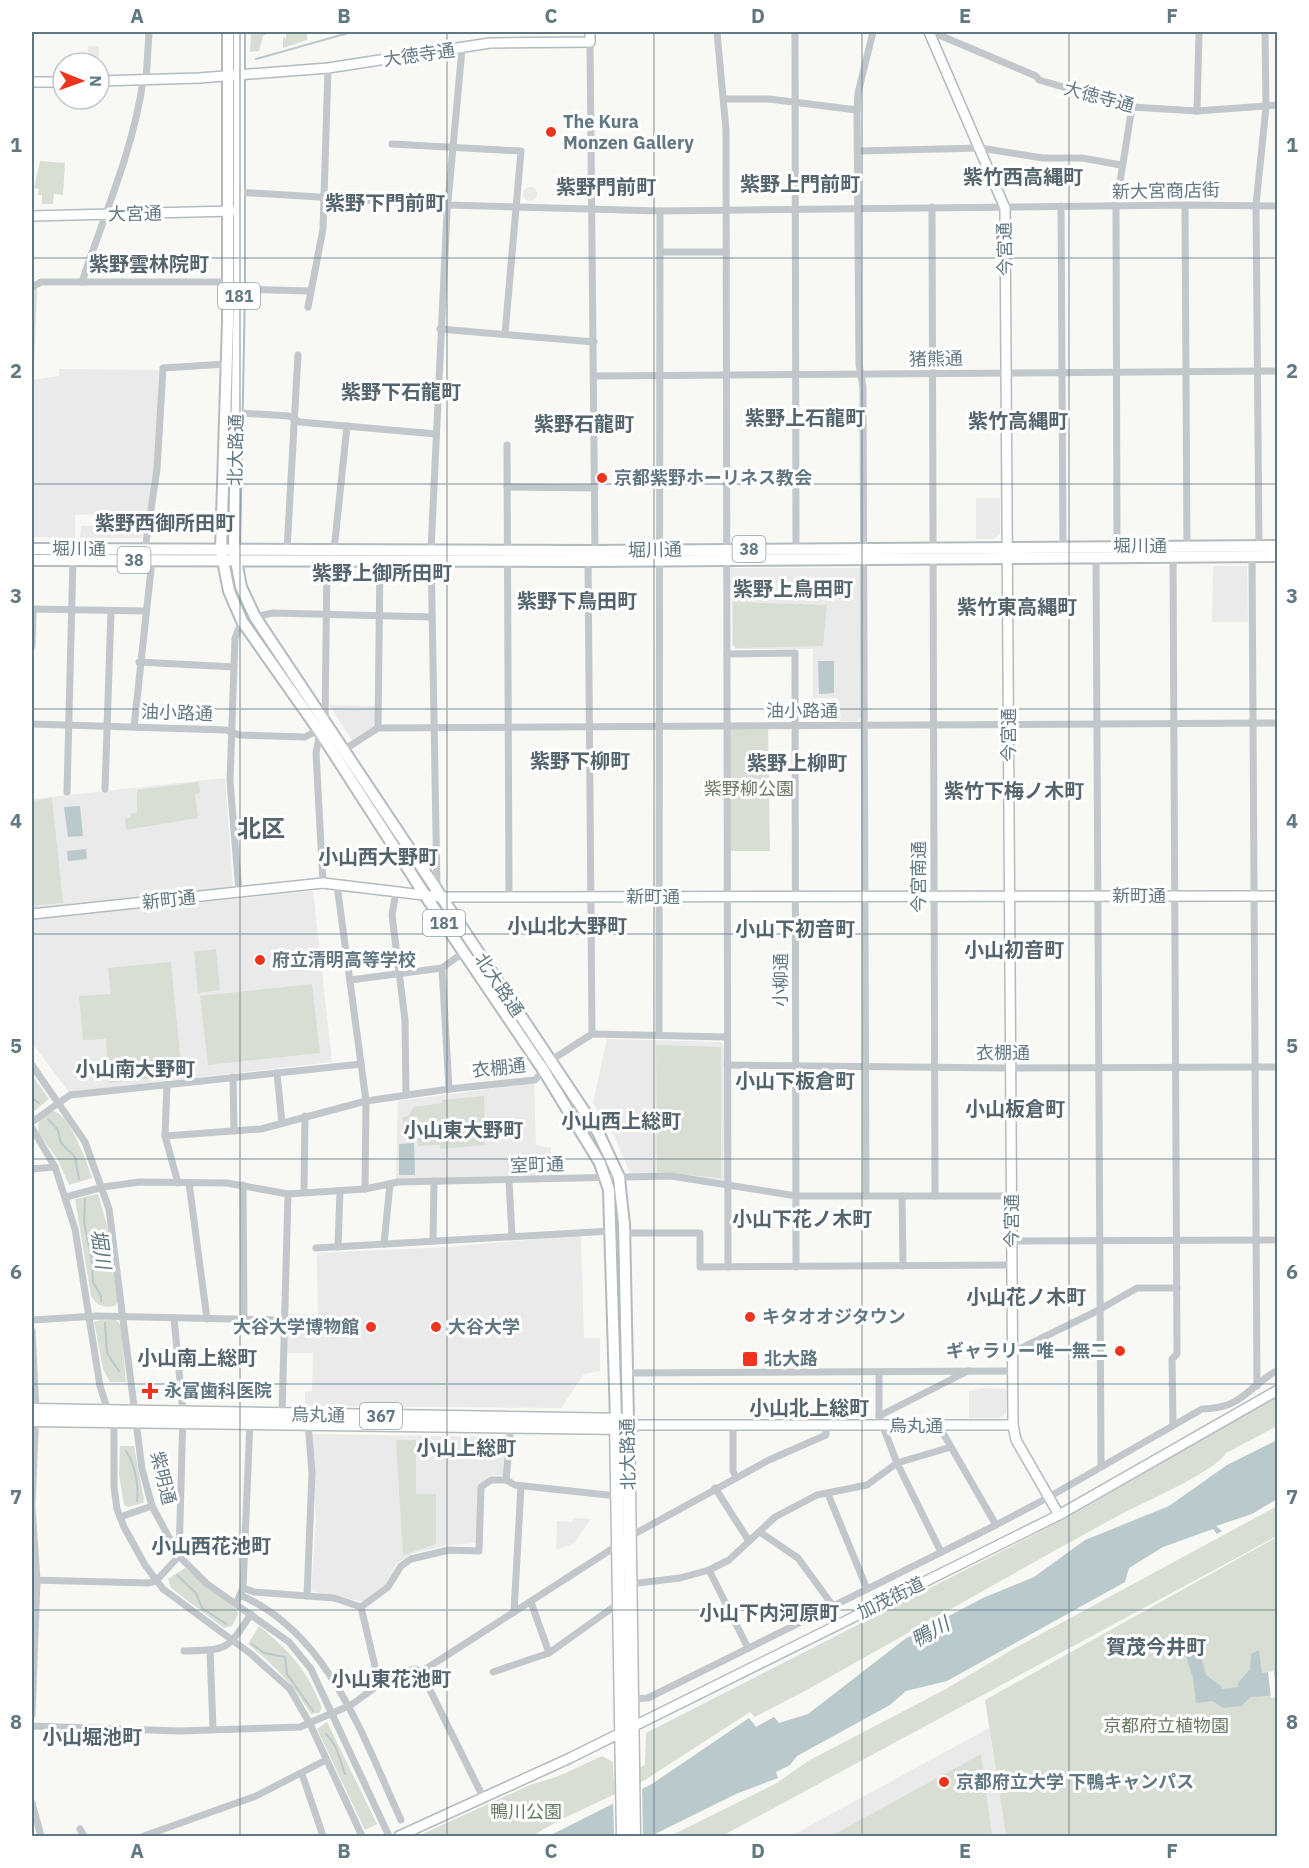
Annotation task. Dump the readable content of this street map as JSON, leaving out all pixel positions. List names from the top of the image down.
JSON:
{
  "streets": {
    "highway": ["北大路通", "烏丸通", "367"],
    "main road": ["181", "堀川通", "38"],
    "street": [
      "大徳寺通",
      "新大宮商店街",
      "大宮通",
      "今宮通",
      "猪熊通",
      "油小路通",
      "今宮南通",
      "新町通",
      "小柳通",
      "衣棚通",
      "室町通",
      "紫明通",
      "加茂街道"
    ]
  },
  "crossings": [
    ["大徳寺通", "今宮通"],
    ["大徳寺通", "北大路通"],
    ["新大宮商店街", "今宮通"],
    ["新大宮商店街", "北大路通"],
    ["新大宮商店街", "今宮南通"],
    ["大宮通", "北大路通"],
    ["今宮通", "猪熊通"],
    ["今宮通", "堀川通"],
    ["今宮通", "油小路通"],
    ["今宮通", "新町通"],
    ["今宮通", "衣棚通"],
    ["今宮通", "室町通"],
    ["今宮通", "烏丸通"],
    ["今宮通", "加茂街道"],
    ["猪熊通", "今宮南通"],
    ["北大路通", "堀川通"],
    ["北大路通", "油小路通"],
    ["北大路通", "新町通"],
    ["北大路通", "衣棚通"],
    ["北大路通", "室町通"],
    ["北大路通", "烏丸通"],
    ["北大路通", "加茂街道"],
    ["堀川通", "今宮南通"],
    ["油小路通", "今宮南通"],
    ["油小路通", "小柳通"],
    ["今宮南通", "新町通"],
    ["今宮南通", "衣棚通"],
    ["今宮南通", "室町通"],
    ["新町通", "小柳通"],
    ["小柳通", "衣棚通"],
    ["小柳通", "室町通"],
    ["室町通", "紫明通"],
    ["烏丸通", "紫明通"]
  ],
  "districts": [
    "紫竹西高縄町",
    "紫野上門前町",
    "紫野門前町",
    "紫野下門前町",
    "紫野雲林院町",
    "紫野下石龍町",
    "紫野上石龍町",
    "紫竹高縄町",
    "紫野石龍町",
    "紫野西御所田町",
    "紫野上御所田町",
    "紫野上鳥田町",
    "紫野下鳥田町",
    "紫竹東高縄町",
    "紫野下柳町",
    "紫野上柳町",
    "紫竹下梅ノ木町",
    "北区",
    "小山西大野町",
    "小山北大野町",
    "小山下初音町",
    "小山初音町",
    "小山南大野町",
    "小山下板倉町",
    "小山板倉町",
    "小山西上総町",
    "小山東大野町",
    "小山下花ノ木町",
    "小山花ノ木町",
    "小山南上総町",
    "小山北上総町",
    "小山上総町",
    "小山西花池町",
    "小山下内河原町",
    "賀茂今井町",
    "小山東花池町",
    "小山堀池町"
  ],
  "water": ["堀川", "鴨川"],
  "parks": ["紫野柳公園", "京都府立植物園", "鴨川公園"],
  "places": {
    "other": [
      "The Kura Monzen Gallery",
      "京都紫野ホーリネス教会",
      "府立清明高等学校",
      "キタオオジタウン",
      "大谷大学博物館",
      "大谷大学",
      "ギャラリー唯一無二",
      "京都府立大学 下鴨キャンパス"
    ],
    "transit": ["北大路"],
    "health": ["永富歯科医院"]
  },
  "north": "right",
  "grid": {
    "columns": [
      "A",
      "B",
      "C",
      "D",
      "E",
      "F"
    ],
    "rows": [
      "1",
      "2",
      "3",
      "4",
      "5",
      "6",
      "7",
      "8"
    ]
  }
}
